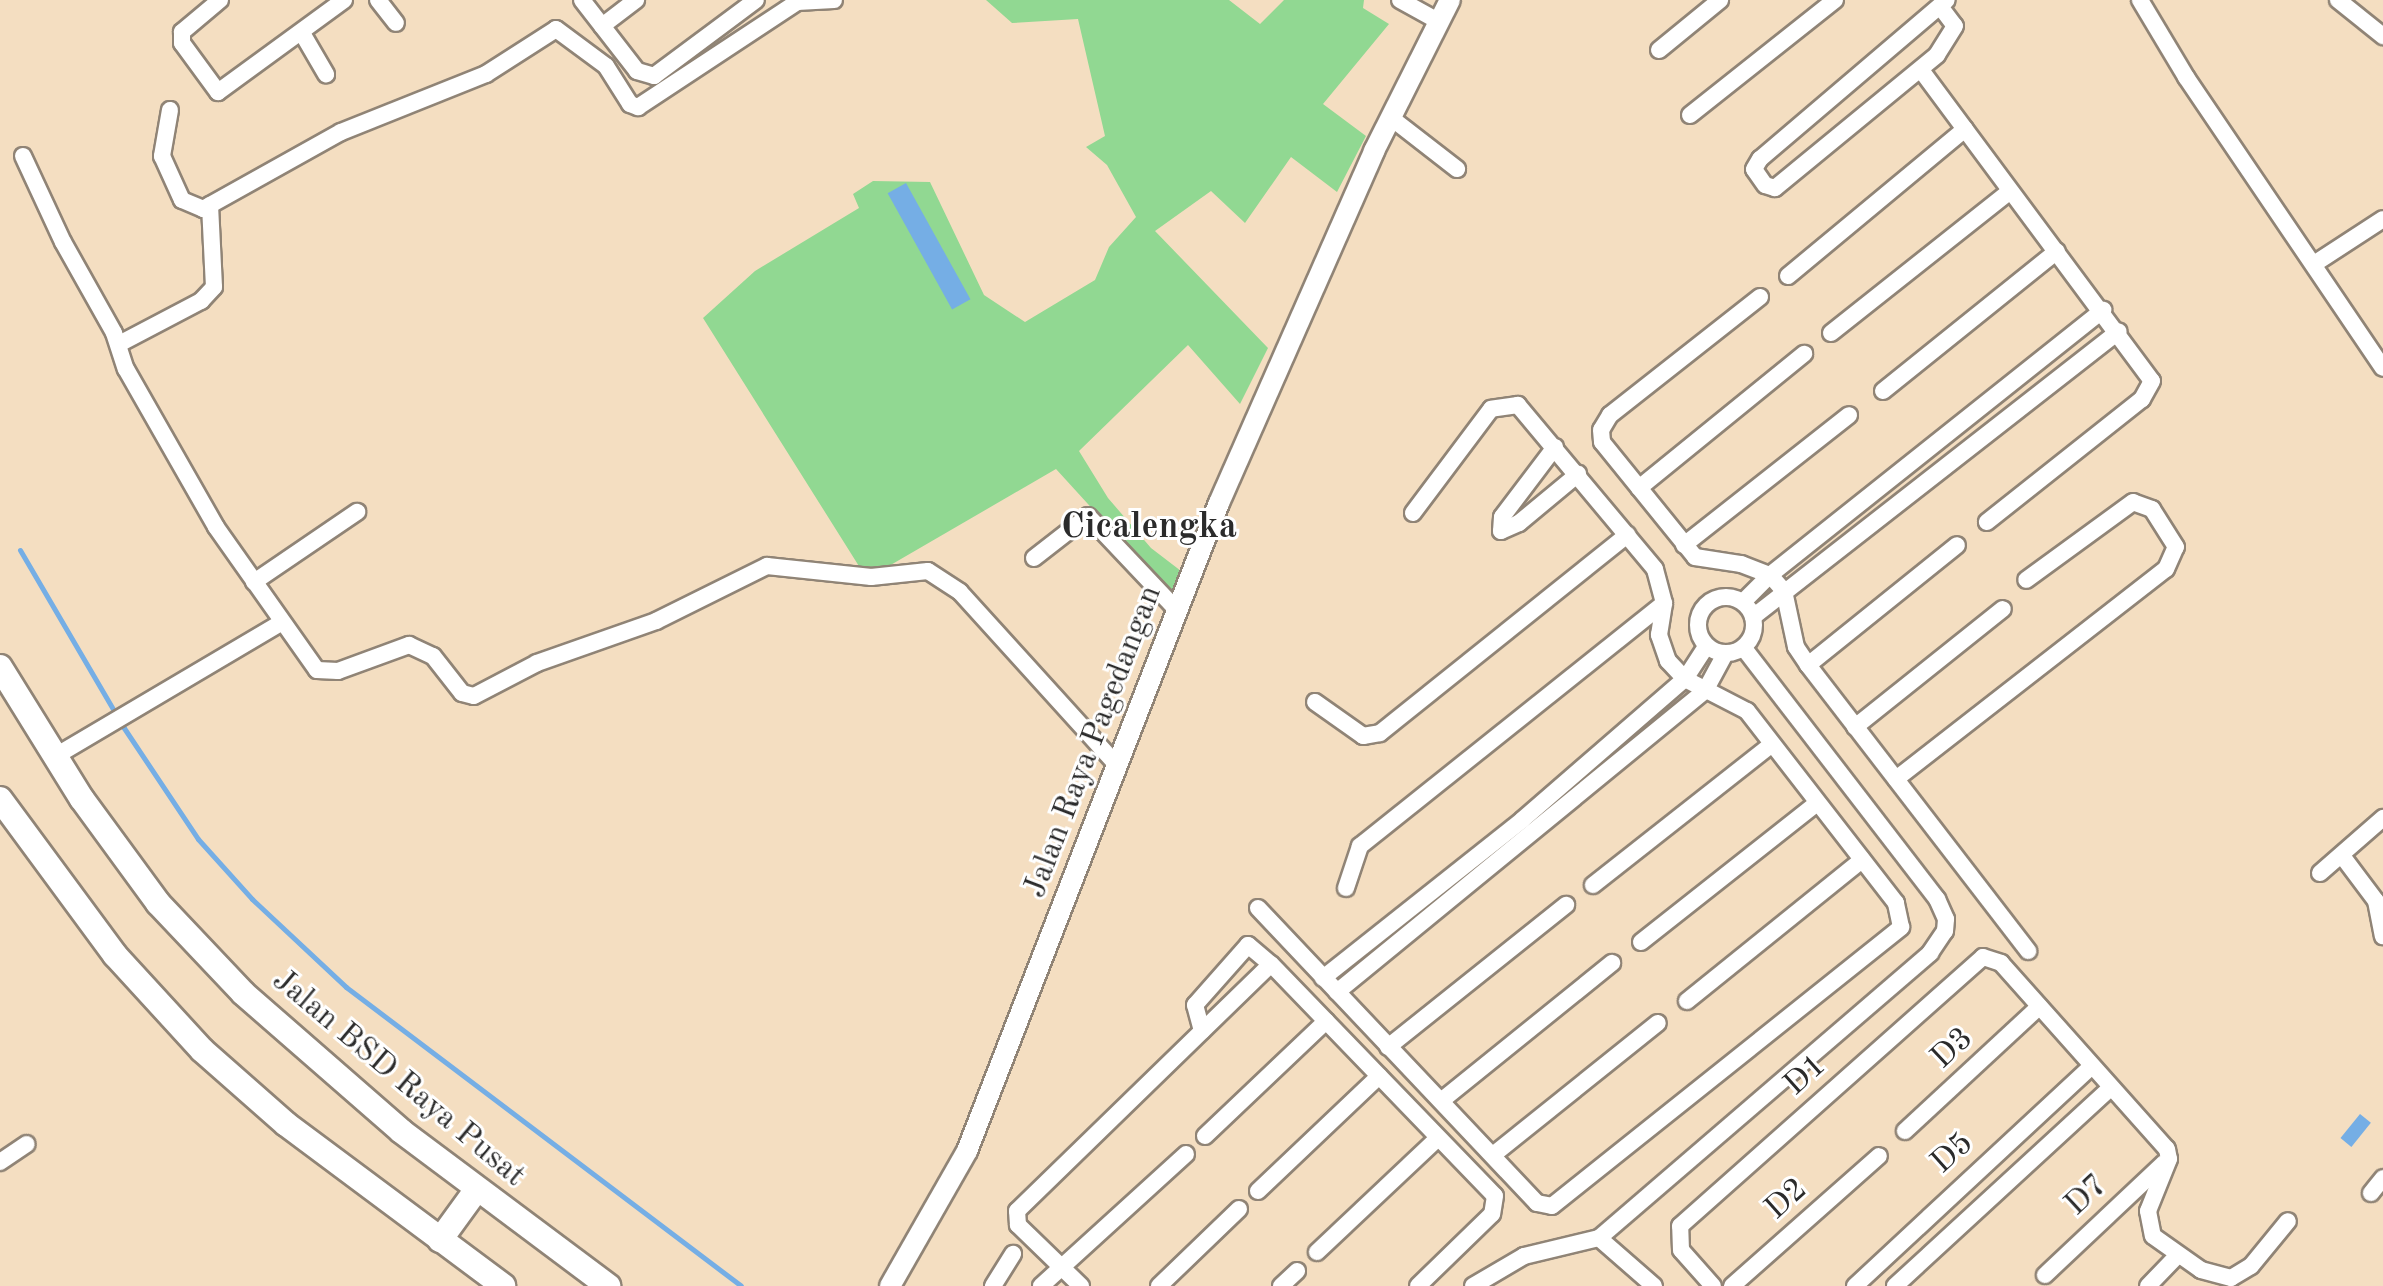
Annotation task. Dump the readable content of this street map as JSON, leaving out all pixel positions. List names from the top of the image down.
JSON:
{
  "streets": {
    "main road": ["Jalan BSD Raya Pusat"],
    "street": [
      "Jalan Raya Pagedangan",
      "D3",
      "D1",
      "D5",
      "D7",
      "D2"
    ]
  },
  "crossings": [
    ["D3", "D1"]
  ],
  "districts": ["Cicalengka"]
}
